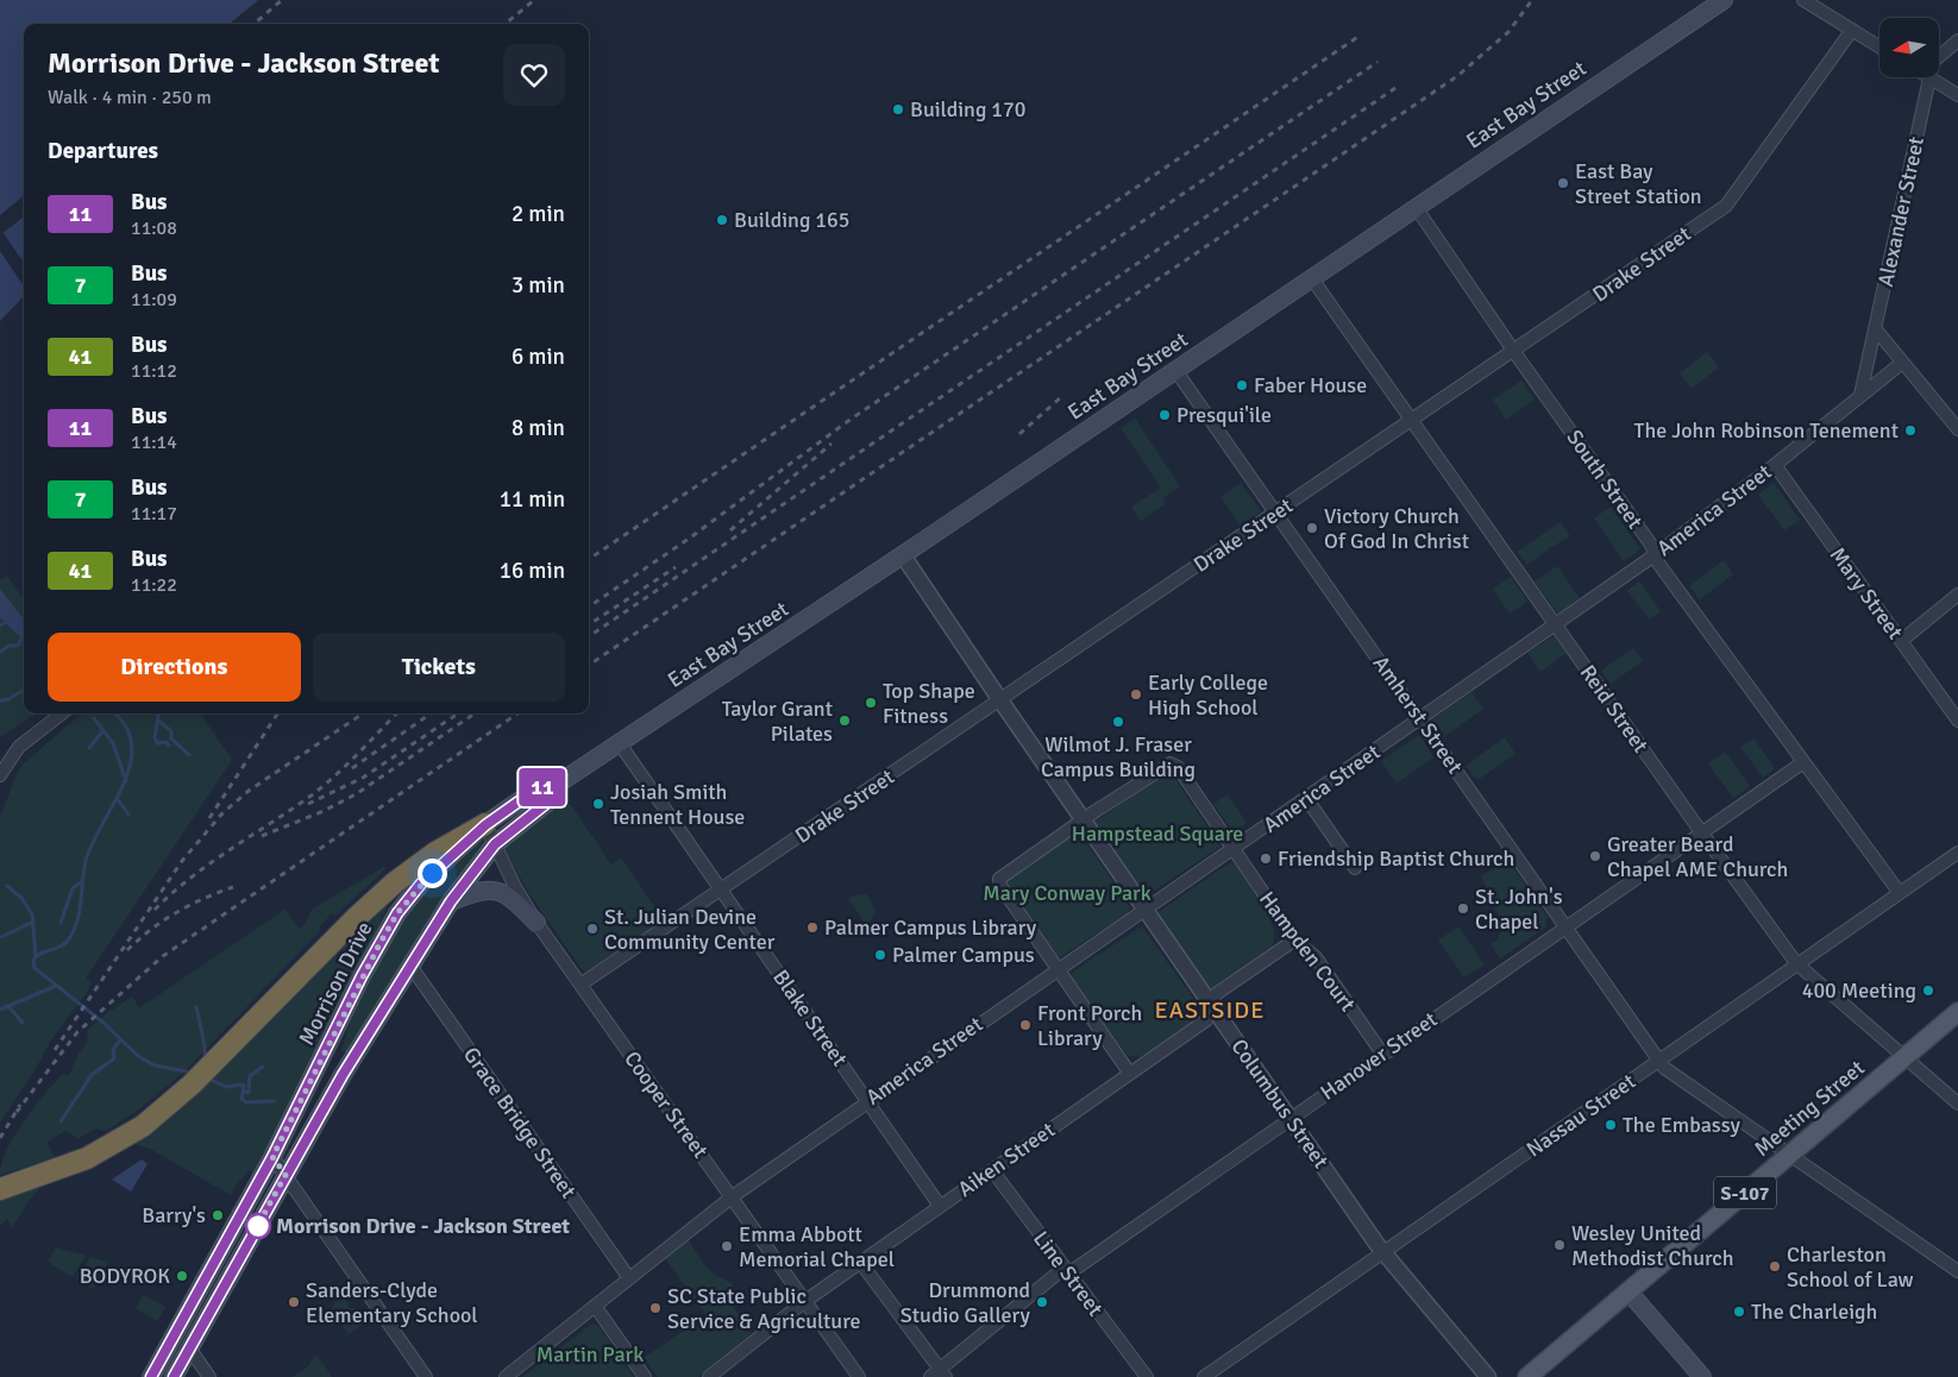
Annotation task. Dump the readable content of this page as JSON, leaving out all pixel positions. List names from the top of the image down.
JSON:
{
  "streets": {
    "main road": [
      "East Bay Street",
      "Morrison Drive",
      "Meeting Street",
      "S-107"
    ],
    "street": [
      "Alexander Street",
      "Drake Street",
      "South Street",
      "America Street",
      "Mary Street",
      "Reid Street",
      "Amherst Street",
      "Hampden Court",
      "Blake Street",
      "Hanover Street",
      "Columbus Street",
      "Cooper Street",
      "Nassau Street",
      "Grace Bridge Street",
      "Aiken Street",
      "Line Street"
    ]
  },
  "crossings": [
    ["East Bay Street", "South Street"],
    ["East Bay Street", "Reid Street"],
    ["East Bay Street", "Amherst Street"],
    ["East Bay Street", "Morrison Drive"],
    ["East Bay Street", "Blake Street"],
    ["East Bay Street", "Columbus Street"],
    ["Alexander Street", "America Street"],
    ["Drake Street", "South Street"],
    ["Drake Street", "Reid Street"],
    ["Drake Street", "Amherst Street"],
    ["Drake Street", "Blake Street"],
    ["Drake Street", "Columbus Street"],
    ["Drake Street", "Cooper Street"],
    ["South Street", "America Street"],
    ["South Street", "Hanover Street"],
    ["South Street", "Nassau Street"],
    ["America Street", "Mary Street"],
    ["America Street", "Reid Street"],
    ["America Street", "Amherst Street"],
    ["America Street", "Hampden Court"],
    ["America Street", "Blake Street"],
    ["America Street", "Columbus Street"],
    ["America Street", "Cooper Street"],
    ["America Street", "Grace Bridge Street"],
    ["Reid Street", "Hanover Street"],
    ["Reid Street", "Meeting Street"],
    ["Reid Street", "Nassau Street"],
    ["Amherst Street", "Hanover Street"],
    ["Amherst Street", "Meeting Street"],
    ["Amherst Street", "Nassau Street"],
    ["Hampden Court", "Hanover Street"],
    ["Hampden Court", "Columbus Street"],
    ["Hampden Court", "Aiken Street"],
    ["Morrison Drive", "Cooper Street"],
    ["Blake Street", "Aiken Street"],
    ["Hanover Street", "Columbus Street"],
    ["Hanover Street", "Line Street"],
    ["Columbus Street", "Nassau Street"],
    ["Columbus Street", "Aiken Street"],
    ["Cooper Street", "Aiken Street"],
    ["Aiken Street", "Line Street"]
  ],
  "districts": ["EASTSIDE"],
  "parks": ["Hampstead Square", "Mary Conway Park", "Martin Park"],
  "places": [
    "Building 170",
    "East Bay Street Station",
    "Building 165",
    "Faber House",
    "Presqui'ile",
    "The John Robinson Tenement",
    "Victory Church Of God In Christ",
    "Early College High School",
    "Top Shape Fitness",
    "Taylor Grant Pilates",
    "Wilmot J. Fraser Campus Building",
    "Josiah Smith Tennent House",
    "Greater Beard Chapel AME Church",
    "Friendship Baptist Church",
    "St. John's Chapel",
    "Palmer Campus Library",
    "St. Julian Devine Community Center",
    "Palmer Campus",
    "400 Meeting",
    "Front Porch Library",
    "The Embassy",
    "Barry's",
    "Morrison Drive - Jackson Street",
    "Wesley United Methodist Church",
    "Emma Abbott Memorial Chapel",
    "Charleston School of Law",
    "BODYROK",
    "Sanders-Clyde Elementary School",
    "Drummond Studio Gallery",
    "SC State Public Service & Agriculture",
    "The Charleigh"
  ],
  "lines": ["bus line 11"],
  "north": "left",
  "page": {
    "on_map": "11",
    "heading": [
      ["Morrison Drive - Jackson Street", "Walk · 4 min · 250 m"],
      "Departures"
    ],
    "list": [
      {
        "mark": "11",
        "name": "Bus",
        "note": "11:08",
        "value": "2 min"
      },
      {
        "mark": "7",
        "name": "Bus",
        "note": "11:09",
        "value": "3 min"
      },
      {
        "mark": "41",
        "name": "Bus",
        "note": "11:12",
        "value": "6 min"
      },
      {
        "mark": "11",
        "name": "Bus",
        "note": "11:14",
        "value": "8 min"
      },
      {
        "mark": "7",
        "name": "Bus",
        "note": "11:17",
        "value": "11 min"
      },
      {
        "mark": "41",
        "name": "Bus",
        "note": "11:22",
        "value": "16 min"
      }
    ],
    "buttons": ["Directions", "Tickets"]
  }
}
